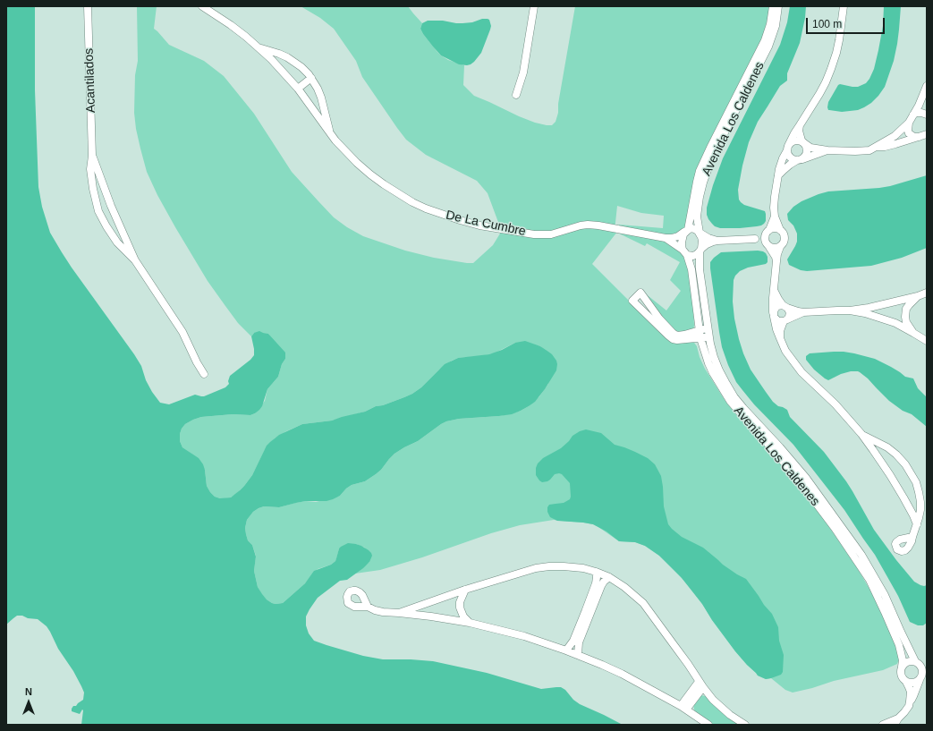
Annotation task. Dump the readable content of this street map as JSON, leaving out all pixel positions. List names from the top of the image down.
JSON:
{
  "streets": {
    "street": ["Acantilados", "Avenida Los Caldenes", "De La Cumbre"]
  },
  "scale_bar": "100 m",
  "north": "top"
}
